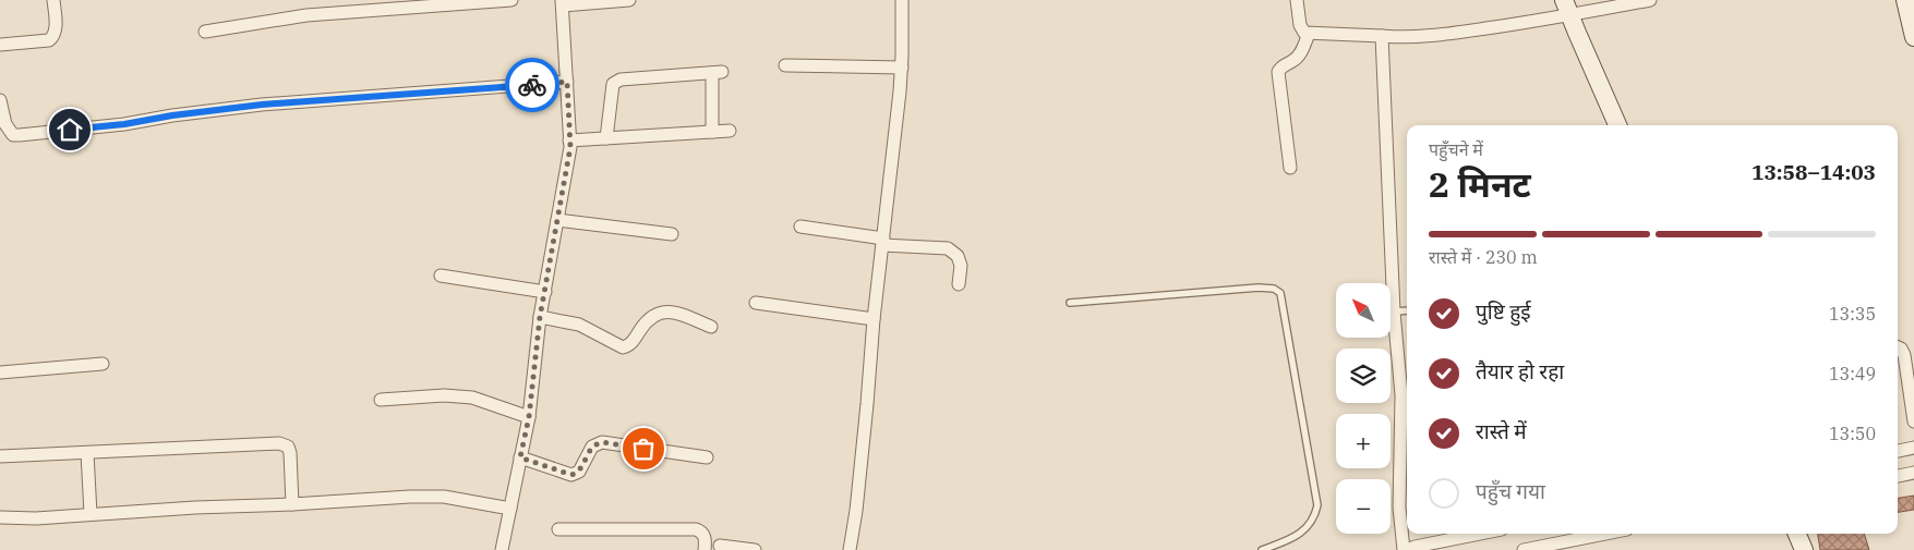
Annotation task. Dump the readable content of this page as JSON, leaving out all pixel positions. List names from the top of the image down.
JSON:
{
  "north": "top left",
  "page": {
    "heading": ["2 मिनट", "पहुँचने में", "13:58–14:03"],
    "bar": "रास्ते में · 230 m",
    "map_buttons": ["+", "−"],
    "list": [
      ["पुष्टि हुई", "13:35"],
      ["तैयार हो रहा", "13:49"],
      ["रास्ते में", "13:50"],
      "पहुँच गया"
    ]
  }
}
